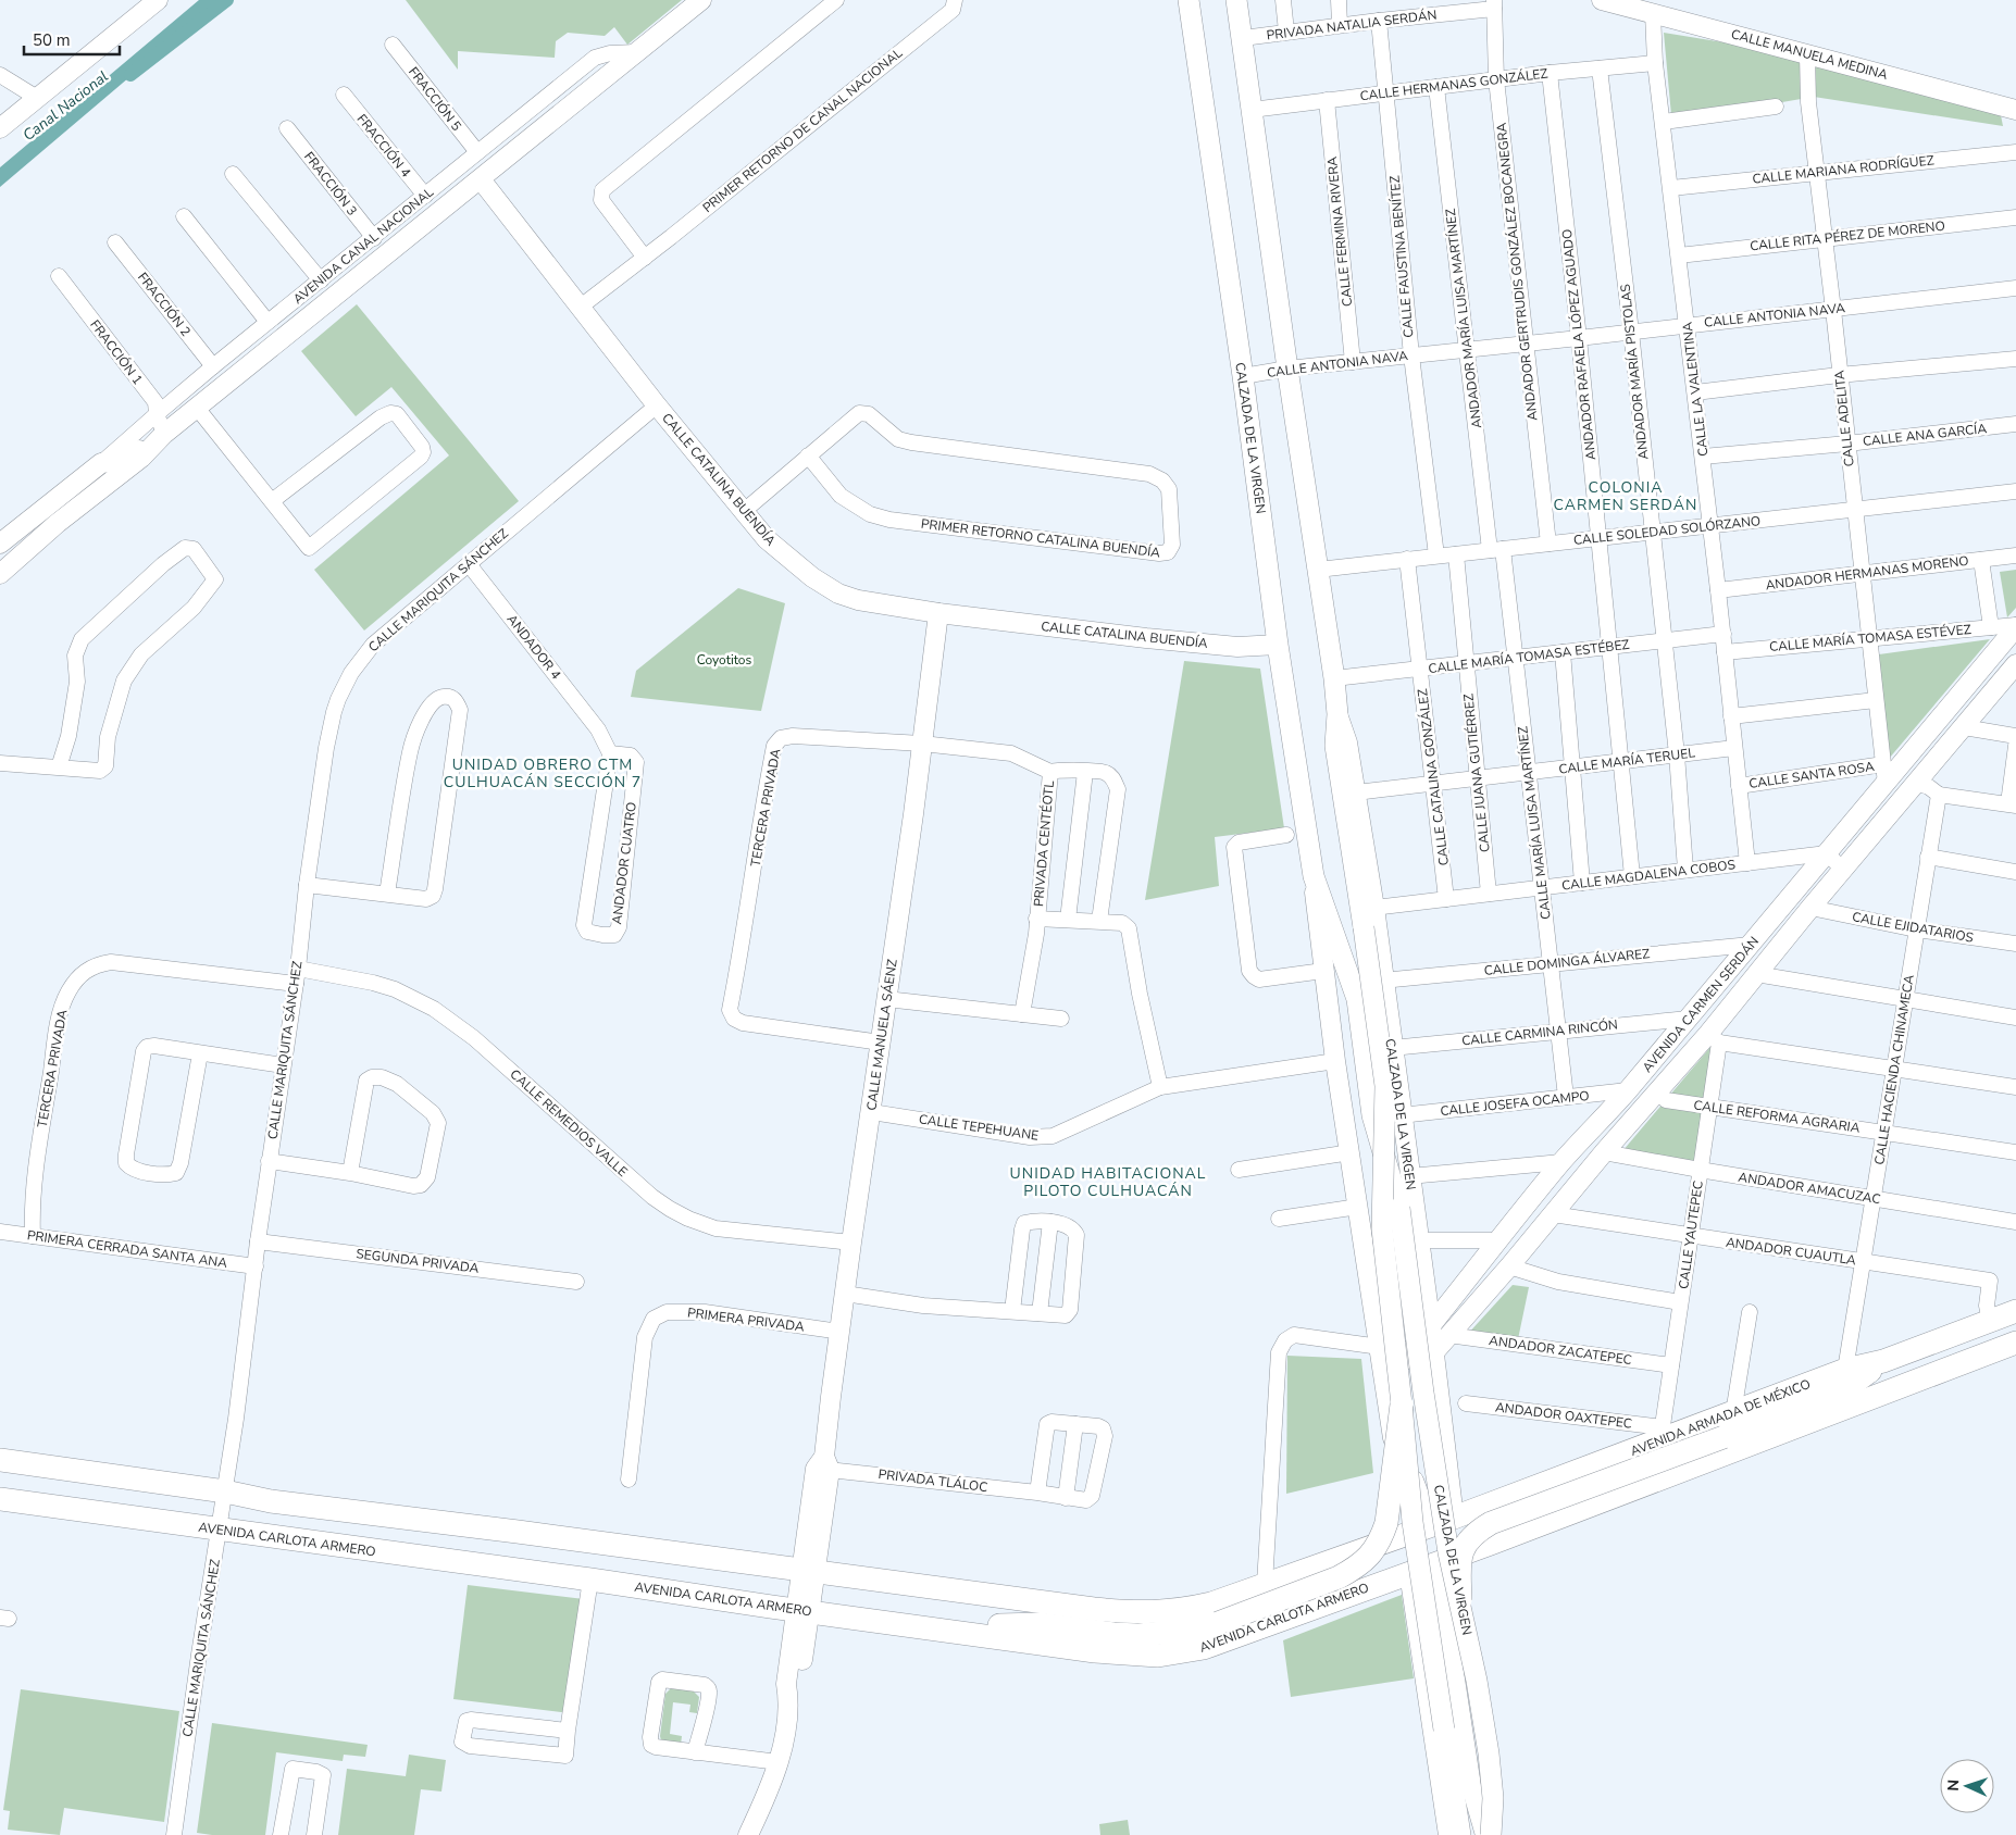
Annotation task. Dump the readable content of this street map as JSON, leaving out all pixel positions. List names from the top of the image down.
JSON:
{
  "streets": {
    "main road": ["CALZADA DE LA VIRGEN", "AVENIDA ARMADA DE MÉXICO", "AVENIDA CARLOTA ARMERO"],
    "street": [
      "PRIVADA NATALIA SERDÁN",
      "CALLE MANUELA MEDINA",
      "CALLE HERMANAS GONZÁLEZ",
      "FRACCIÓN 5",
      "PRIMER RETORNO DE CANAL NACIONAL",
      "FRACCIÓN 4",
      "CALLE MARIANA RODRÍGUEZ",
      "FRACCIÓN 3",
      "CALLE FERMINA RIVERA",
      "CALLE RITA PÉREZ DE MORENO",
      "AVENIDA CANAL NACIONAL",
      "CALLE FAUSTINA BENÍTEZ",
      "ANDADOR GERTRUDIS GONZÁLEZ BOCANEGRA",
      "FRACCIÓN 2",
      "CALLE ANTONIA NAVA",
      "ANDADOR MARÍA LUISA MARTÍNEZ",
      "ANDADOR RAFAELA LÓPEZ AGUADO",
      "FRACCIÓN 1",
      "ANDADOR MARÍA PISTOLAS",
      "CALLE LA VALENTINA",
      "CALLE ADELITA",
      "CALLE ANA GARCÍA",
      "CALLE CATALINA BUENDÍA",
      "CALLE SOLEDAD SOLÓRZANO",
      "PRIMER RETORNO CATALINA BUENDÍA",
      "ANDADOR HERMANAS MORENO",
      "CALLE MARIQUITA SÁNCHEZ",
      "CALLE MARÍA TOMASA ESTÉVEZ",
      "ANDADOR 4",
      "CALLE MARÍA TOMASA ESTÉBEZ",
      "CALLE MARÍA TERUEL",
      "CALLE JUANA GUTIÉRREZ",
      "CALLE SANTA ROSA",
      "CALLE CATALINA GONZÁLEZ",
      "TERCERA PRIVADA",
      "CALLE MARÍA LUISA MARTÍNEZ",
      "PRIVADA CENTÉOTL",
      "ANDADOR CUATRO",
      "CALLE MAGDALENA COBOS",
      "CALLE EJIDATARIOS",
      "CALLE DOMINGA ÁLVAREZ",
      "AVENIDA CARMEN SERDÁN",
      "CALLE CARMINA RINCÓN",
      "CALLE MANUELA SÁENZ",
      "CALLE HACIENDA CHINAMECA",
      "CALLE JOSEFA OCAMPO",
      "CALLE REFORMA AGRARIA",
      "CALLE REMEDIOS VALLE",
      "CALLE TEPEHUANE",
      "ANDADOR AMACUZAC",
      "CALLE YAUTEPEC",
      "PRIMERA CERRADA SANTA ANA",
      "ANDADOR CUAUTLA",
      "SEGUNDA PRIVADA",
      "PRIMERA PRIVADA",
      "ANDADOR ZACATEPEC",
      "ANDADOR OAXTEPEC",
      "PRIVADA TLÁLOC"
    ]
  },
  "crossings": [
    ["PRIVADA NATALIA SERDÁN", "CALLE FAUSTINA BENÍTEZ"],
    ["PRIVADA NATALIA SERDÁN", "ANDADOR GERTRUDIS GONZÁLEZ BOCANEGRA"],
    ["PRIVADA NATALIA SERDÁN", "CALZADA DE LA VIRGEN"],
    ["CALLE MANUELA MEDINA", "CALLE LA VALENTINA"],
    ["CALLE MANUELA MEDINA", "CALLE ADELITA"],
    ["CALLE HERMANAS GONZÁLEZ", "CALLE FERMINA RIVERA"],
    ["CALLE HERMANAS GONZÁLEZ", "CALLE FAUSTINA BENÍTEZ"],
    ["CALLE HERMANAS GONZÁLEZ", "ANDADOR GERTRUDIS GONZÁLEZ BOCANEGRA"],
    ["CALLE HERMANAS GONZÁLEZ", "ANDADOR MARÍA LUISA MARTÍNEZ"],
    ["CALLE HERMANAS GONZÁLEZ", "ANDADOR RAFAELA LÓPEZ AGUADO"],
    ["CALLE HERMANAS GONZÁLEZ", "ANDADOR MARÍA PISTOLAS"],
    ["CALLE HERMANAS GONZÁLEZ", "CALLE LA VALENTINA"],
    ["CALLE HERMANAS GONZÁLEZ", "CALZADA DE LA VIRGEN"],
    ["FRACCIÓN 5", "AVENIDA CANAL NACIONAL"],
    ["PRIMER RETORNO DE CANAL NACIONAL", "CALLE CATALINA BUENDÍA"],
    ["FRACCIÓN 4", "AVENIDA CANAL NACIONAL"],
    ["CALLE MARIANA RODRÍGUEZ", "CALLE LA VALENTINA"],
    ["CALLE MARIANA RODRÍGUEZ", "CALLE ADELITA"],
    ["FRACCIÓN 3", "AVENIDA CANAL NACIONAL"],
    ["CALLE FERMINA RIVERA", "CALLE ANTONIA NAVA"],
    ["CALLE RITA PÉREZ DE MORENO", "CALLE LA VALENTINA"],
    ["CALLE RITA PÉREZ DE MORENO", "CALLE ADELITA"],
    ["AVENIDA CANAL NACIONAL", "FRACCIÓN 2"],
    ["AVENIDA CANAL NACIONAL", "FRACCIÓN 1"],
    ["AVENIDA CANAL NACIONAL", "CALLE CATALINA BUENDÍA"],
    ["CALLE FAUSTINA BENÍTEZ", "CALLE ANTONIA NAVA"],
    ["CALLE FAUSTINA BENÍTEZ", "CALLE SOLEDAD SOLÓRZANO"],
    ["ANDADOR GERTRUDIS GONZÁLEZ BOCANEGRA", "CALLE ANTONIA NAVA"],
    ["ANDADOR GERTRUDIS GONZÁLEZ BOCANEGRA", "CALLE SOLEDAD SOLÓRZANO"],
    ["CALLE ANTONIA NAVA", "ANDADOR MARÍA LUISA MARTÍNEZ"],
    ["CALLE ANTONIA NAVA", "ANDADOR RAFAELA LÓPEZ AGUADO"],
    ["CALLE ANTONIA NAVA", "ANDADOR MARÍA PISTOLAS"],
    ["CALLE ANTONIA NAVA", "CALLE LA VALENTINA"],
    ["CALLE ANTONIA NAVA", "CALLE ADELITA"],
    ["CALLE ANTONIA NAVA", "CALZADA DE LA VIRGEN"],
    ["ANDADOR MARÍA LUISA MARTÍNEZ", "CALLE SOLEDAD SOLÓRZANO"],
    ["ANDADOR MARÍA LUISA MARTÍNEZ", "CALLE MARÍA LUISA MARTÍNEZ"],
    ["ANDADOR RAFAELA LÓPEZ AGUADO", "CALLE SOLEDAD SOLÓRZANO"],
    ["ANDADOR RAFAELA LÓPEZ AGUADO", "CALLE MARÍA TOMASA ESTÉBEZ"],
    ["ANDADOR RAFAELA LÓPEZ AGUADO", "CALLE MARÍA TERUEL"],
    ["ANDADOR RAFAELA LÓPEZ AGUADO", "CALLE MAGDALENA COBOS"],
    ["ANDADOR MARÍA PISTOLAS", "CALLE SOLEDAD SOLÓRZANO"],
    ["ANDADOR MARÍA PISTOLAS", "CALLE MARÍA TOMASA ESTÉBEZ"],
    ["ANDADOR MARÍA PISTOLAS", "CALLE MARÍA TERUEL"],
    ["ANDADOR MARÍA PISTOLAS", "CALLE MAGDALENA COBOS"],
    ["CALLE LA VALENTINA", "CALLE ANA GARCÍA"],
    ["CALLE LA VALENTINA", "CALLE SOLEDAD SOLÓRZANO"],
    ["CALLE LA VALENTINA", "ANDADOR HERMANAS MORENO"],
    ["CALLE LA VALENTINA", "CALLE MARÍA TOMASA ESTÉVEZ"],
    ["CALLE LA VALENTINA", "CALLE MARÍA TOMASA ESTÉBEZ"],
    ["CALLE LA VALENTINA", "CALLE MARÍA TERUEL"],
    ["CALLE LA VALENTINA", "CALLE SANTA ROSA"],
    ["CALLE LA VALENTINA", "CALLE MAGDALENA COBOS"],
    ["CALLE ADELITA", "CALLE ANA GARCÍA"],
    ["CALLE ADELITA", "CALLE SOLEDAD SOLÓRZANO"],
    ["CALLE ADELITA", "ANDADOR HERMANAS MORENO"],
    ["CALLE ADELITA", "CALLE MARÍA TOMASA ESTÉVEZ"],
    ["CALLE ADELITA", "CALLE SANTA ROSA"],
    ["CALLE ADELITA", "AVENIDA CARMEN SERDÁN"],
    ["CALZADA DE LA VIRGEN", "CALLE CATALINA BUENDÍA"],
    ["CALZADA DE LA VIRGEN", "CALLE SOLEDAD SOLÓRZANO"],
    ["CALZADA DE LA VIRGEN", "CALLE MARÍA TOMASA ESTÉBEZ"],
    ["CALZADA DE LA VIRGEN", "CALLE MARÍA TERUEL"],
    ["CALZADA DE LA VIRGEN", "CALLE MAGDALENA COBOS"],
    ["CALZADA DE LA VIRGEN", "CALLE DOMINGA ÁLVAREZ"],
    ["CALZADA DE LA VIRGEN", "AVENIDA CARMEN SERDÁN"],
    ["CALZADA DE LA VIRGEN", "CALLE CARMINA RINCÓN"],
    ["CALZADA DE LA VIRGEN", "CALLE JOSEFA OCAMPO"],
    ["CALZADA DE LA VIRGEN", "CALLE TEPEHUANE"],
    ["CALZADA DE LA VIRGEN", "AVENIDA ARMADA DE MÉXICO"],
    ["CALLE CATALINA BUENDÍA", "PRIMER RETORNO CATALINA BUENDÍA"],
    ["CALLE CATALINA BUENDÍA", "CALLE MARIQUITA SÁNCHEZ"],
    ["CALLE CATALINA BUENDÍA", "CALLE MANUELA SÁENZ"],
    ["CALLE SOLEDAD SOLÓRZANO", "CALLE JUANA GUTIÉRREZ"],
    ["CALLE SOLEDAD SOLÓRZANO", "CALLE CATALINA GONZÁLEZ"],
    ["CALLE SOLEDAD SOLÓRZANO", "CALLE MARÍA LUISA MARTÍNEZ"],
    ["CALLE MARIQUITA SÁNCHEZ", "ANDADOR 4"],
    ["CALLE MARIQUITA SÁNCHEZ", "CALLE REMEDIOS VALLE"],
    ["CALLE MARIQUITA SÁNCHEZ", "PRIMERA CERRADA SANTA ANA"],
    ["CALLE MARIQUITA SÁNCHEZ", "SEGUNDA PRIVADA"],
    ["CALLE MARIQUITA SÁNCHEZ", "AVENIDA CARLOTA ARMERO"],
    ["CALLE MARÍA TOMASA ESTÉVEZ", "AVENIDA CARMEN SERDÁN"],
    ["ANDADOR 4", "ANDADOR CUATRO"],
    ["CALLE MARÍA TOMASA ESTÉBEZ", "CALLE JUANA GUTIÉRREZ"],
    ["CALLE MARÍA TOMASA ESTÉBEZ", "CALLE CATALINA GONZÁLEZ"],
    ["CALLE MARÍA TOMASA ESTÉBEZ", "CALLE MARÍA LUISA MARTÍNEZ"],
    ["CALLE MARÍA TERUEL", "CALLE JUANA GUTIÉRREZ"],
    ["CALLE MARÍA TERUEL", "CALLE CATALINA GONZÁLEZ"],
    ["CALLE MARÍA TERUEL", "CALLE MARÍA LUISA MARTÍNEZ"],
    ["CALLE JUANA GUTIÉRREZ", "CALLE MAGDALENA COBOS"],
    ["CALLE CATALINA GONZÁLEZ", "CALLE MAGDALENA COBOS"],
    ["TERCERA PRIVADA", "PRIVADA CENTÉOTL"],
    ["TERCERA PRIVADA", "CALLE MANUELA SÁENZ"],
    ["TERCERA PRIVADA", "CALLE REMEDIOS VALLE"],
    ["TERCERA PRIVADA", "PRIMERA CERRADA SANTA ANA"],
    ["CALLE MARÍA LUISA MARTÍNEZ", "CALLE MAGDALENA COBOS"],
    ["CALLE MARÍA LUISA MARTÍNEZ", "CALLE DOMINGA ÁLVAREZ"],
    ["CALLE MARÍA LUISA MARTÍNEZ", "CALLE CARMINA RINCÓN"],
    ["CALLE MARÍA LUISA MARTÍNEZ", "CALLE JOSEFA OCAMPO"],
    ["PRIVADA CENTÉOTL", "CALLE MANUELA SÁENZ"],
    ["CALLE MAGDALENA COBOS", "AVENIDA CARMEN SERDÁN"],
    ["CALLE EJIDATARIOS", "AVENIDA CARMEN SERDÁN"],
    ["CALLE EJIDATARIOS", "CALLE HACIENDA CHINAMECA"],
    ["CALLE DOMINGA ÁLVAREZ", "AVENIDA CARMEN SERDÁN"],
    ["AVENIDA CARMEN SERDÁN", "CALLE CARMINA RINCÓN"],
    ["AVENIDA CARMEN SERDÁN", "CALLE JOSEFA OCAMPO"],
    ["AVENIDA CARMEN SERDÁN", "ANDADOR AMACUZAC"],
    ["AVENIDA CARMEN SERDÁN", "CALLE YAUTEPEC"],
    ["AVENIDA CARMEN SERDÁN", "ANDADOR CUAUTLA"],
    ["AVENIDA CARMEN SERDÁN", "ANDADOR ZACATEPEC"],
    ["CALLE MANUELA SÁENZ", "CALLE REMEDIOS VALLE"],
    ["CALLE MANUELA SÁENZ", "CALLE TEPEHUANE"],
    ["CALLE MANUELA SÁENZ", "PRIMERA PRIVADA"],
    ["CALLE MANUELA SÁENZ", "PRIVADA TLÁLOC"],
    ["CALLE MANUELA SÁENZ", "AVENIDA CARLOTA ARMERO"],
    ["CALLE HACIENDA CHINAMECA", "CALLE REFORMA AGRARIA"],
    ["CALLE HACIENDA CHINAMECA", "ANDADOR AMACUZAC"],
    ["CALLE HACIENDA CHINAMECA", "ANDADOR CUAUTLA"],
    ["CALLE HACIENDA CHINAMECA", "AVENIDA ARMADA DE MÉXICO"],
    ["CALLE REFORMA AGRARIA", "CALLE YAUTEPEC"],
    ["ANDADOR AMACUZAC", "CALLE YAUTEPEC"],
    ["CALLE YAUTEPEC", "ANDADOR CUAUTLA"],
    ["CALLE YAUTEPEC", "ANDADOR ZACATEPEC"],
    ["CALLE YAUTEPEC", "ANDADOR OAXTEPEC"],
    ["CALLE YAUTEPEC", "AVENIDA ARMADA DE MÉXICO"],
    ["ANDADOR CUAUTLA", "AVENIDA ARMADA DE MÉXICO"],
    ["ANDADOR OAXTEPEC", "AVENIDA ARMADA DE MÉXICO"]
  ],
  "districts": ["COLONIA CARMEN SERDÁN", "UNIDAD OBRERO CTM CULHUACÁN SECCIÓN 7", "UNIDAD HABITACIONAL PILOTO CULHUACÁN"],
  "water": ["Canal Nacional"],
  "parks": ["Coyotitos"],
  "scale_bar": "50 m",
  "north": "left"
}
